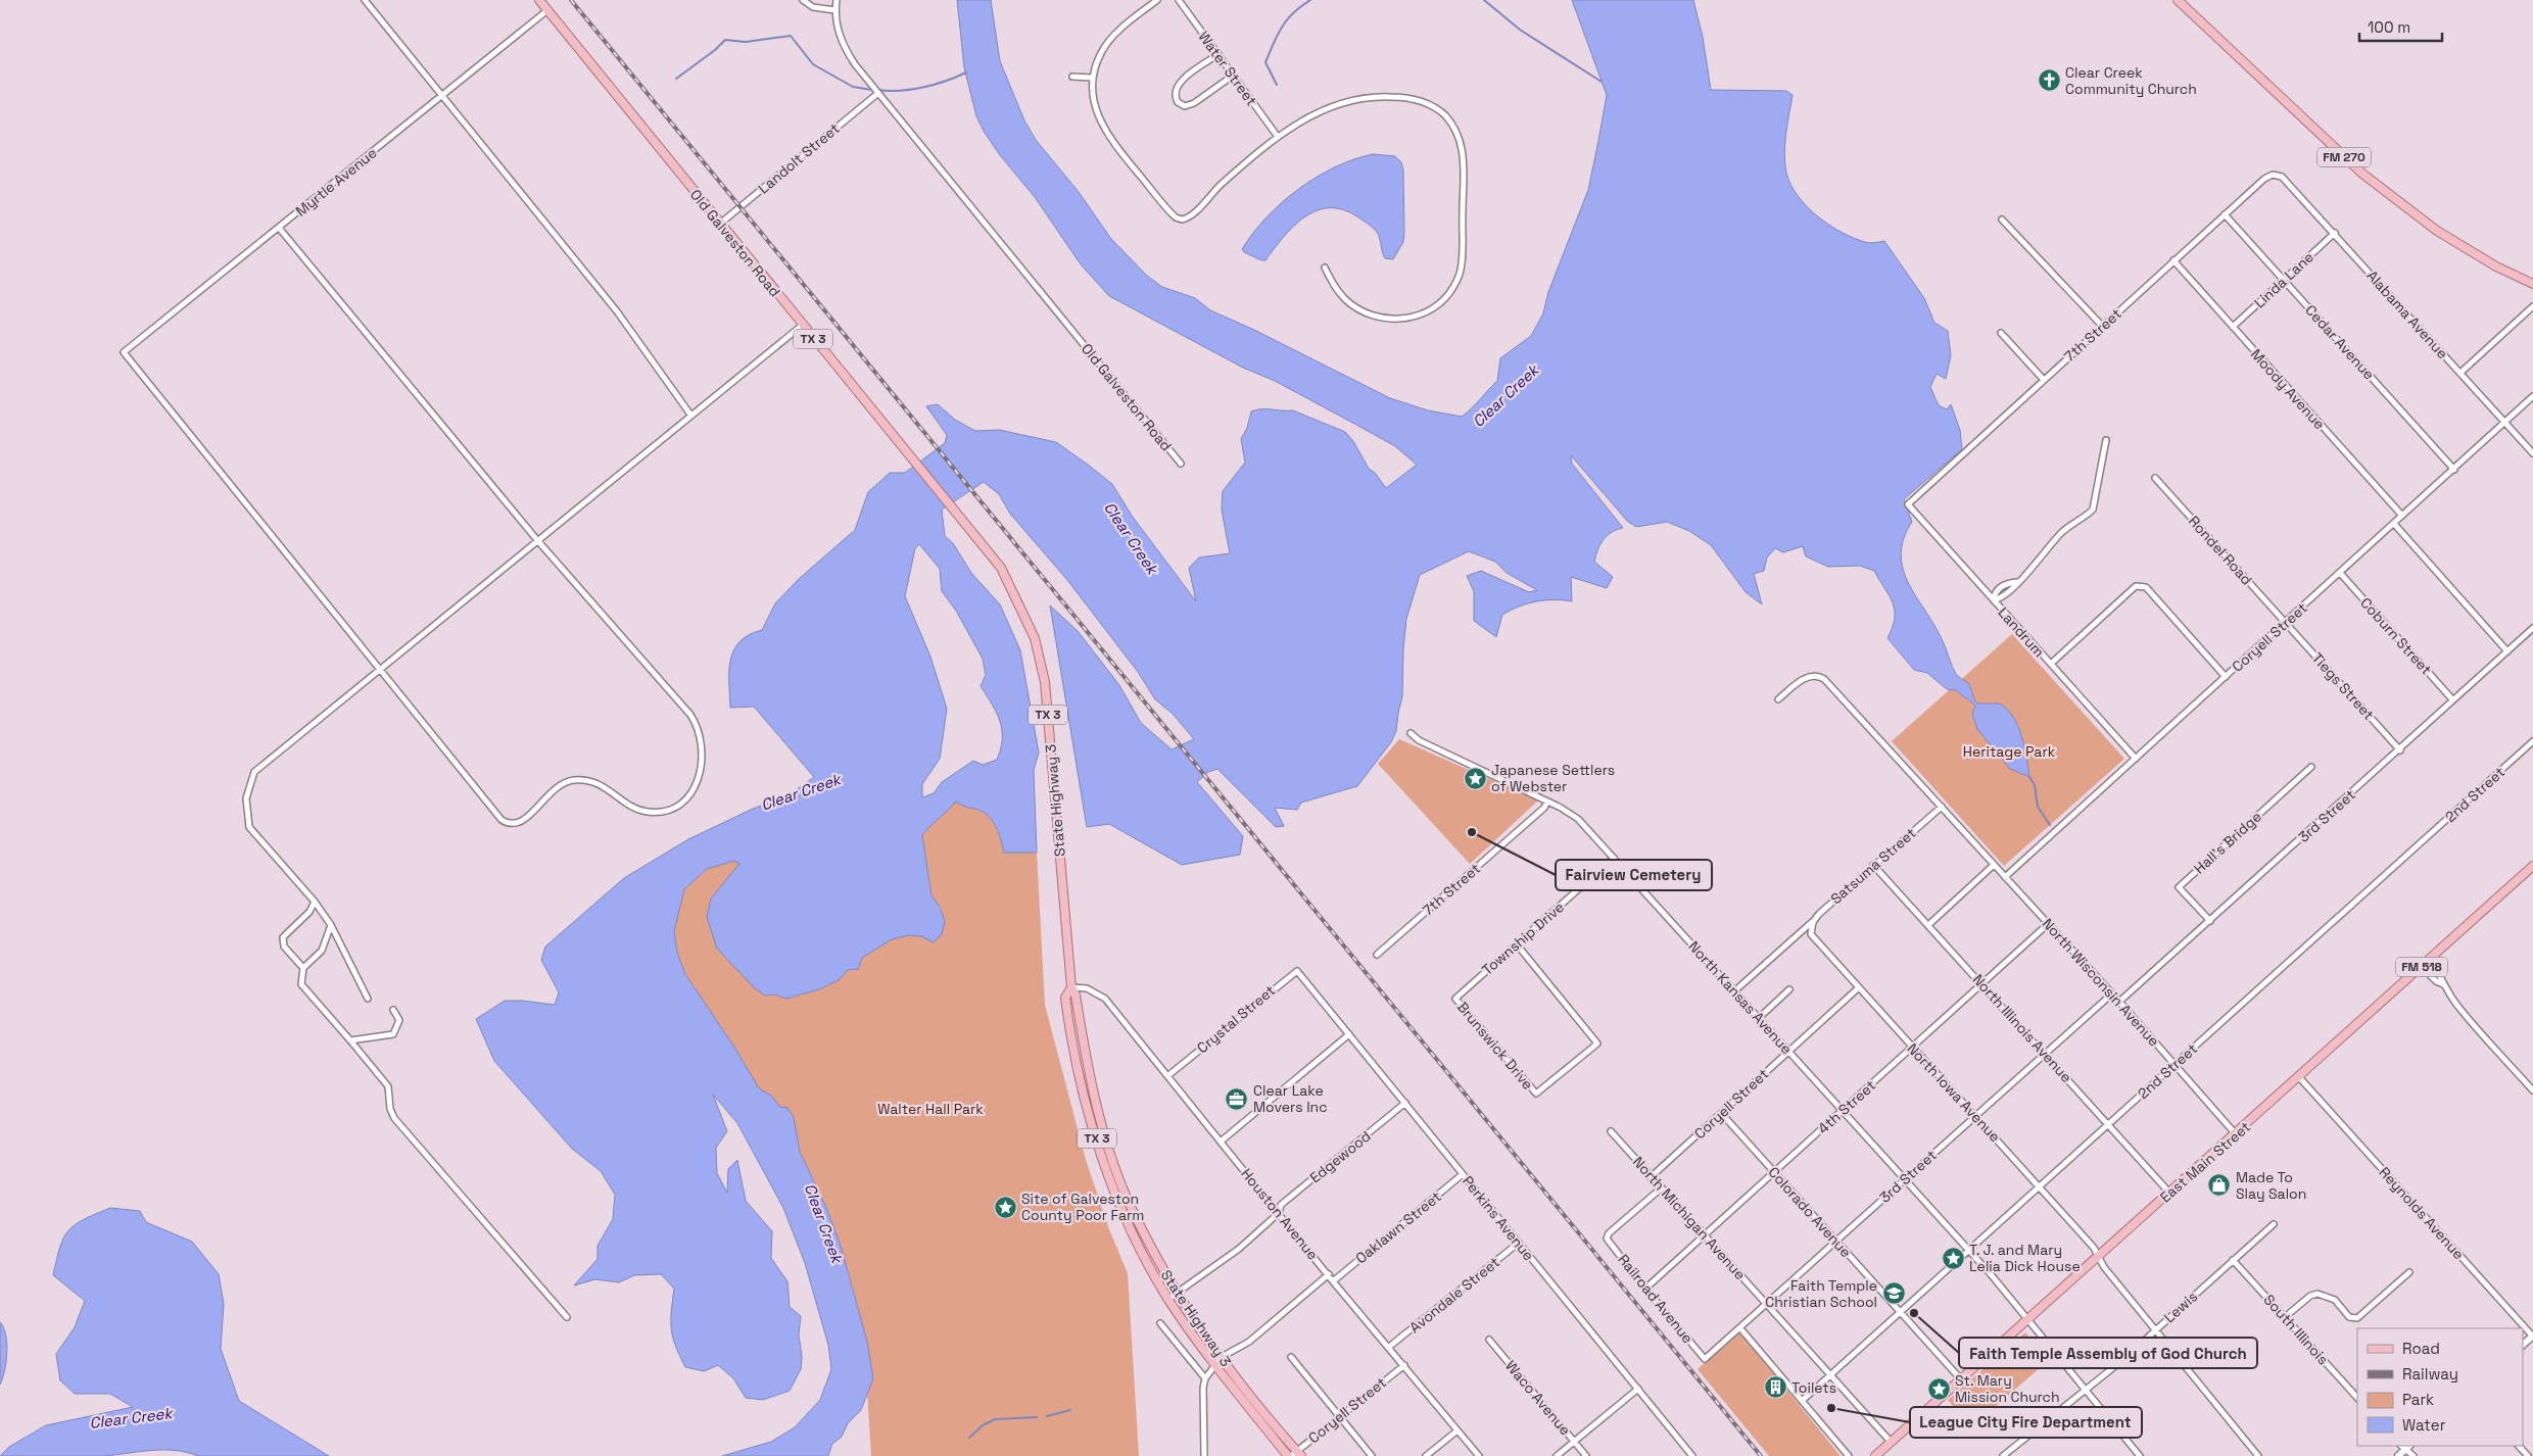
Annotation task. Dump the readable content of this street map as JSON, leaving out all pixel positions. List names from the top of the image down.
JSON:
{
  "streets": {
    "main road": [
      "FM 270",
      "Old Galveston Road",
      "TX 3",
      "State Highway 3",
      "FM 518",
      "East Main Street"
    ],
    "street": [
      "Water Street",
      "Landolt Street",
      "Myrtle Avenue",
      "Linda Lane",
      "Alabama Avenue",
      "7th Street",
      "Cedar Avenue",
      "Moody Avenue",
      "Rondel Road",
      "Landrum",
      "Coburn Street",
      "Coryell Street",
      "Tiegs Street",
      "2nd Street",
      "3rd Street",
      "Hall's Bridge",
      "Satsuma Street",
      "Township Drive",
      "North Wisconsin Avenue",
      "North Kansas Avenue",
      "Crystal Street",
      "North Illinois Avenue",
      "Brunswick Drive",
      "North Iowa Avenue",
      "4th Street",
      "Edgewood",
      "Colorado Avenue",
      "Reynolds Avenue",
      "Houston Avenue",
      "Perkins Avenue",
      "North Michigan Avenue",
      "Oaklawn Street",
      "Avondale Street",
      "Railroad Avenue",
      "Lewis",
      "South Illinois",
      "Waco Avenue"
    ]
  },
  "crossings": [
    ["Landolt Street", "Old Galveston Road"],
    ["Myrtle Avenue", "Old Galveston Road"],
    ["Old Galveston Road", "State Highway 3"],
    ["Linda Lane", "Alabama Avenue"],
    ["Linda Lane", "Cedar Avenue"],
    ["Linda Lane", "Moody Avenue"],
    ["Alabama Avenue", "7th Street"],
    ["Alabama Avenue", "Coryell Street"],
    ["7th Street", "Cedar Avenue"],
    ["7th Street", "Moody Avenue"],
    ["7th Street", "Landrum"],
    ["7th Street", "North Kansas Avenue"],
    ["Cedar Avenue", "Coryell Street"],
    ["Moody Avenue", "Coryell Street"],
    ["Rondel Road", "Coryell Street"],
    ["Rondel Road", "Tiegs Street"],
    ["Landrum", "Coryell Street"],
    ["Coburn Street", "Coryell Street"],
    ["Coburn Street", "3rd Street"],
    ["Coryell Street", "Tiegs Street"],
    ["Coryell Street", "State Highway 3"],
    ["Coryell Street", "North Wisconsin Avenue"],
    ["Coryell Street", "North Kansas Avenue"],
    ["Coryell Street", "North Iowa Avenue"],
    ["Coryell Street", "Colorado Avenue"],
    ["Coryell Street", "Houston Avenue"],
    ["Coryell Street", "North Michigan Avenue"],
    ["Tiegs Street", "3rd Street"],
    ["2nd Street", "North Wisconsin Avenue"],
    ["2nd Street", "North Kansas Avenue"],
    ["2nd Street", "North Illinois Avenue"],
    ["2nd Street", "North Iowa Avenue"],
    ["2nd Street", "Colorado Avenue"],
    ["2nd Street", "North Michigan Avenue"],
    ["State Highway 3", "Edgewood"],
    ["State Highway 3", "Houston Avenue"],
    ["3rd Street", "Hall's Bridge"],
    ["3rd Street", "North Wisconsin Avenue"],
    ["3rd Street", "North Kansas Avenue"],
    ["3rd Street", "North Illinois Avenue"],
    ["3rd Street", "North Iowa Avenue"],
    ["3rd Street", "Colorado Avenue"],
    ["3rd Street", "North Michigan Avenue"],
    ["3rd Street", "Railroad Avenue"],
    ["Satsuma Street", "North Kansas Avenue"],
    ["Satsuma Street", "North Illinois Avenue"],
    ["Satsuma Street", "North Iowa Avenue"],
    ["Township Drive", "North Kansas Avenue"],
    ["Township Drive", "Brunswick Drive"],
    ["North Wisconsin Avenue", "4th Street"],
    ["North Wisconsin Avenue", "East Main Street"],
    ["North Kansas Avenue", "4th Street"],
    ["North Kansas Avenue", "East Main Street"],
    ["North Kansas Avenue", "Lewis"],
    ["Crystal Street", "Houston Avenue"],
    ["Crystal Street", "Perkins Avenue"],
    ["North Illinois Avenue", "4th Street"],
    ["North Illinois Avenue", "East Main Street"],
    ["North Iowa Avenue", "4th Street"],
    ["North Iowa Avenue", "East Main Street"],
    ["North Iowa Avenue", "Lewis"],
    ["4th Street", "Colorado Avenue"],
    ["4th Street", "North Michigan Avenue"],
    ["4th Street", "Railroad Avenue"],
    ["Edgewood", "Houston Avenue"],
    ["Edgewood", "Perkins Avenue"],
    ["East Main Street", "Colorado Avenue"],
    ["East Main Street", "Reynolds Avenue"],
    ["East Main Street", "North Michigan Avenue"],
    ["Houston Avenue", "Oaklawn Street"],
    ["Houston Avenue", "Avondale Street"],
    ["Perkins Avenue", "Oaklawn Street"],
    ["Perkins Avenue", "Avondale Street"],
    ["North Michigan Avenue", "Railroad Avenue"],
    ["Lewis", "South Illinois"]
  ],
  "water": ["Clear Creek"],
  "parks": ["Heritage Park", "Walter Hall Park"],
  "places": {
    "church": ["Clear Creek Community Church"],
    "place": [
      "Japanese Settlers of Webster",
      "Site of Galveston County Poor Farm",
      "T. J. and Mary Lelia Dick House",
      "St. Mary Mission Church"
    ],
    "other": ["Fairview Cemetery", "Faith Temple Assembly of God Church", "League City Fire Department"],
    "office": ["Clear Lake Movers Inc"],
    "shop": ["Made To Slay Salon"],
    "school or university": ["Faith Temple Christian School"],
    "building": ["Toilets"]
  },
  "legend": [
    "Road",
    "Railway",
    "Park",
    "Water"
  ],
  "scale_bar": "100 m"
}
